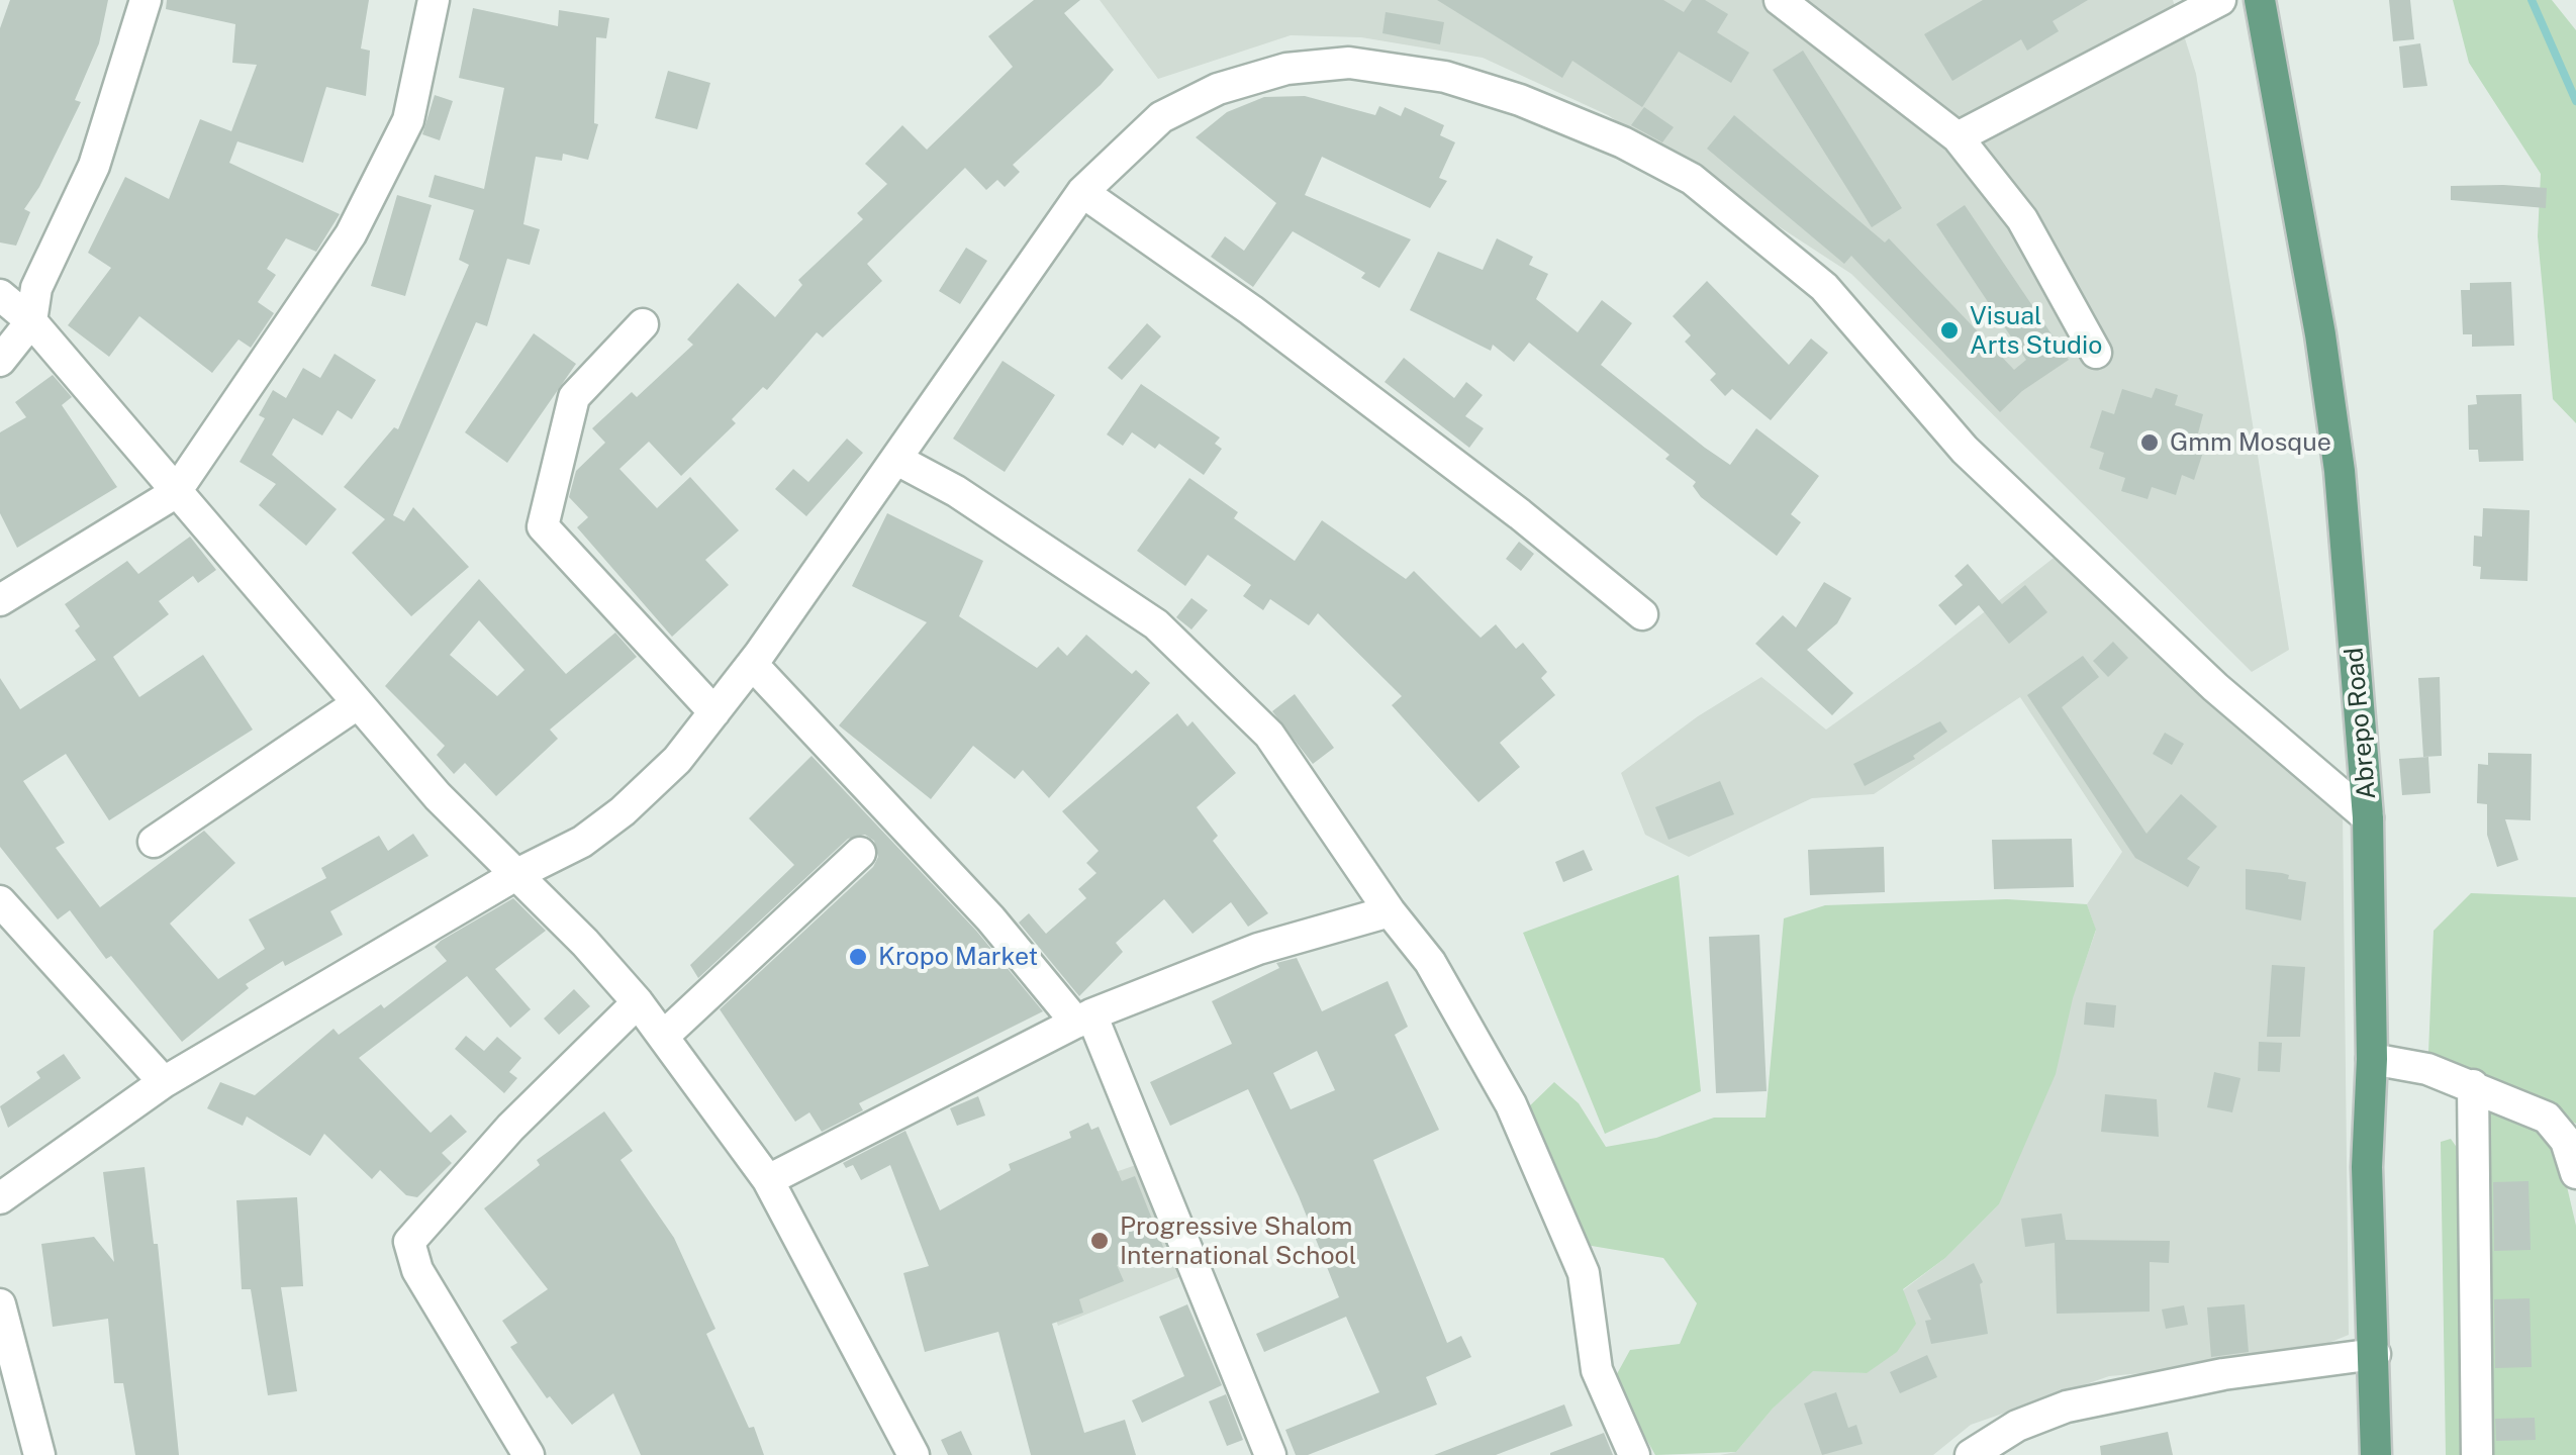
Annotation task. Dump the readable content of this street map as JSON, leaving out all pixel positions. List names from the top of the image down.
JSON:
{
  "streets": {
    "main road": ["Abrepo Road"]
  },
  "places": [
    "Visual Arts Studio",
    "Gmm Mosque",
    "Kropo Market",
    "Progressive Shalom International School"
  ]
}
